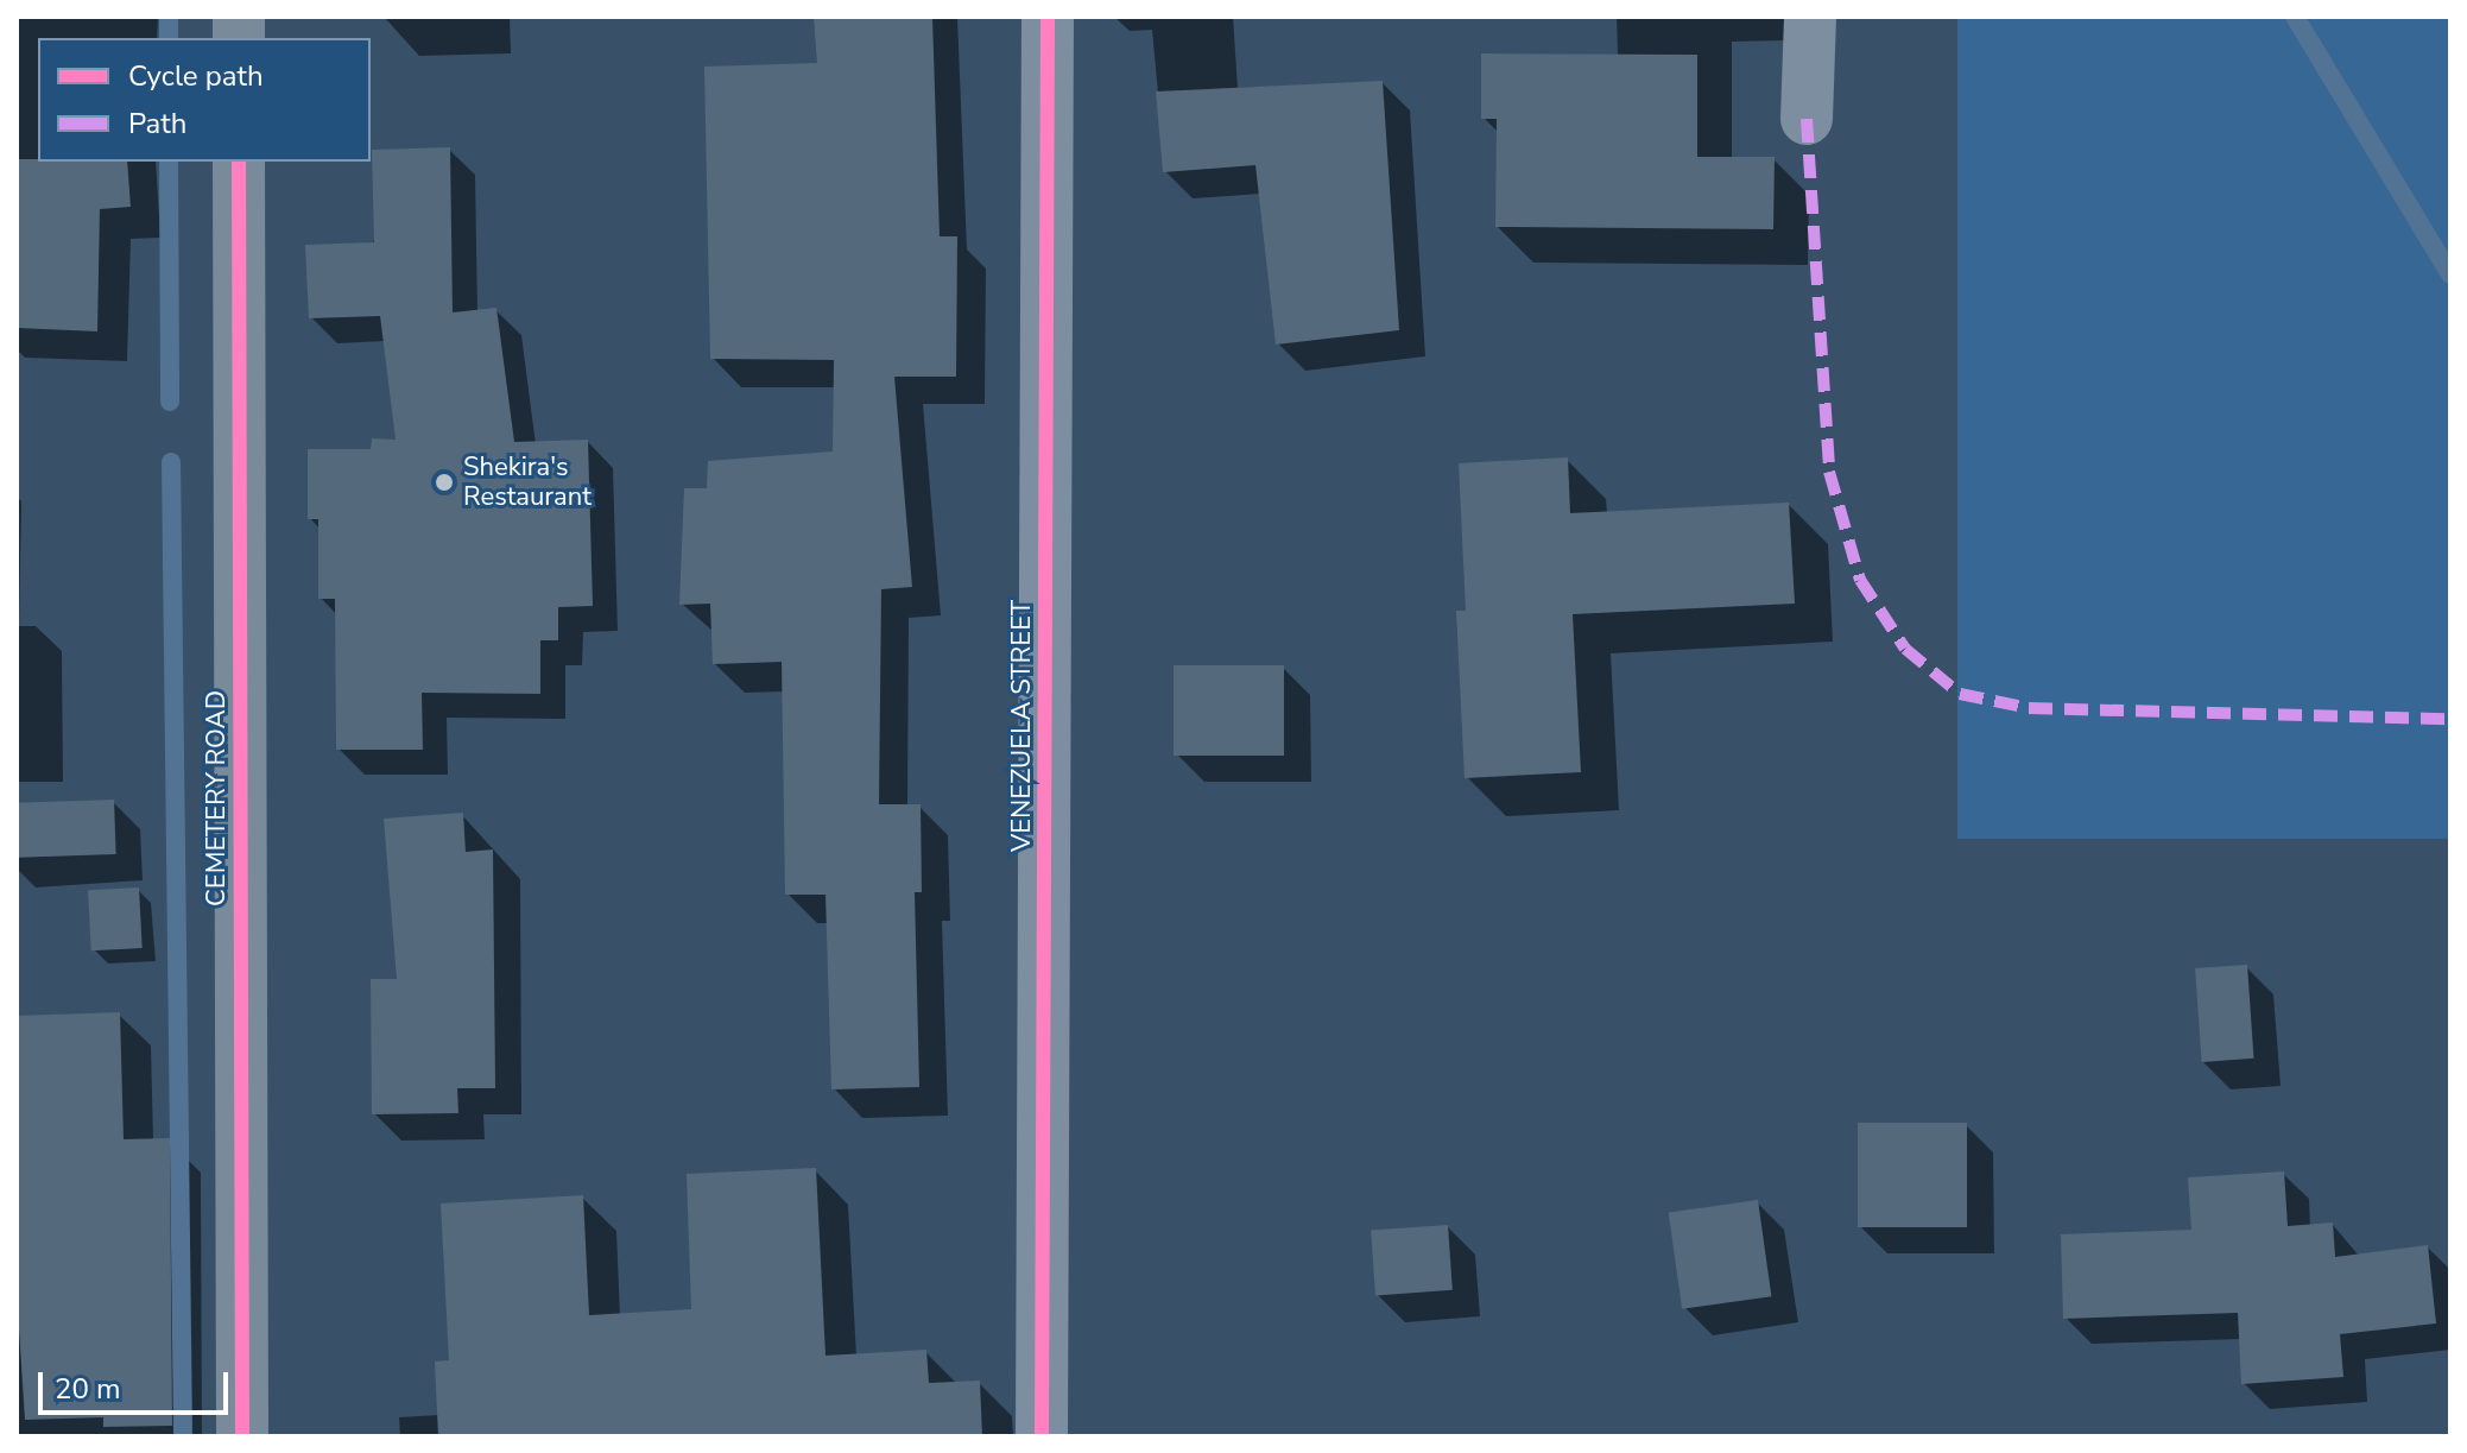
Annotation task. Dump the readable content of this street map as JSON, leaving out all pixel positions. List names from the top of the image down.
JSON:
{
  "streets": {
    "street": ["VENEZUELA STREET", "CEMETERY ROAD"]
  },
  "places": ["Shekira's Restaurant"],
  "legend": ["Cycle path", "Path"],
  "scale_bar": "20 m"
}
